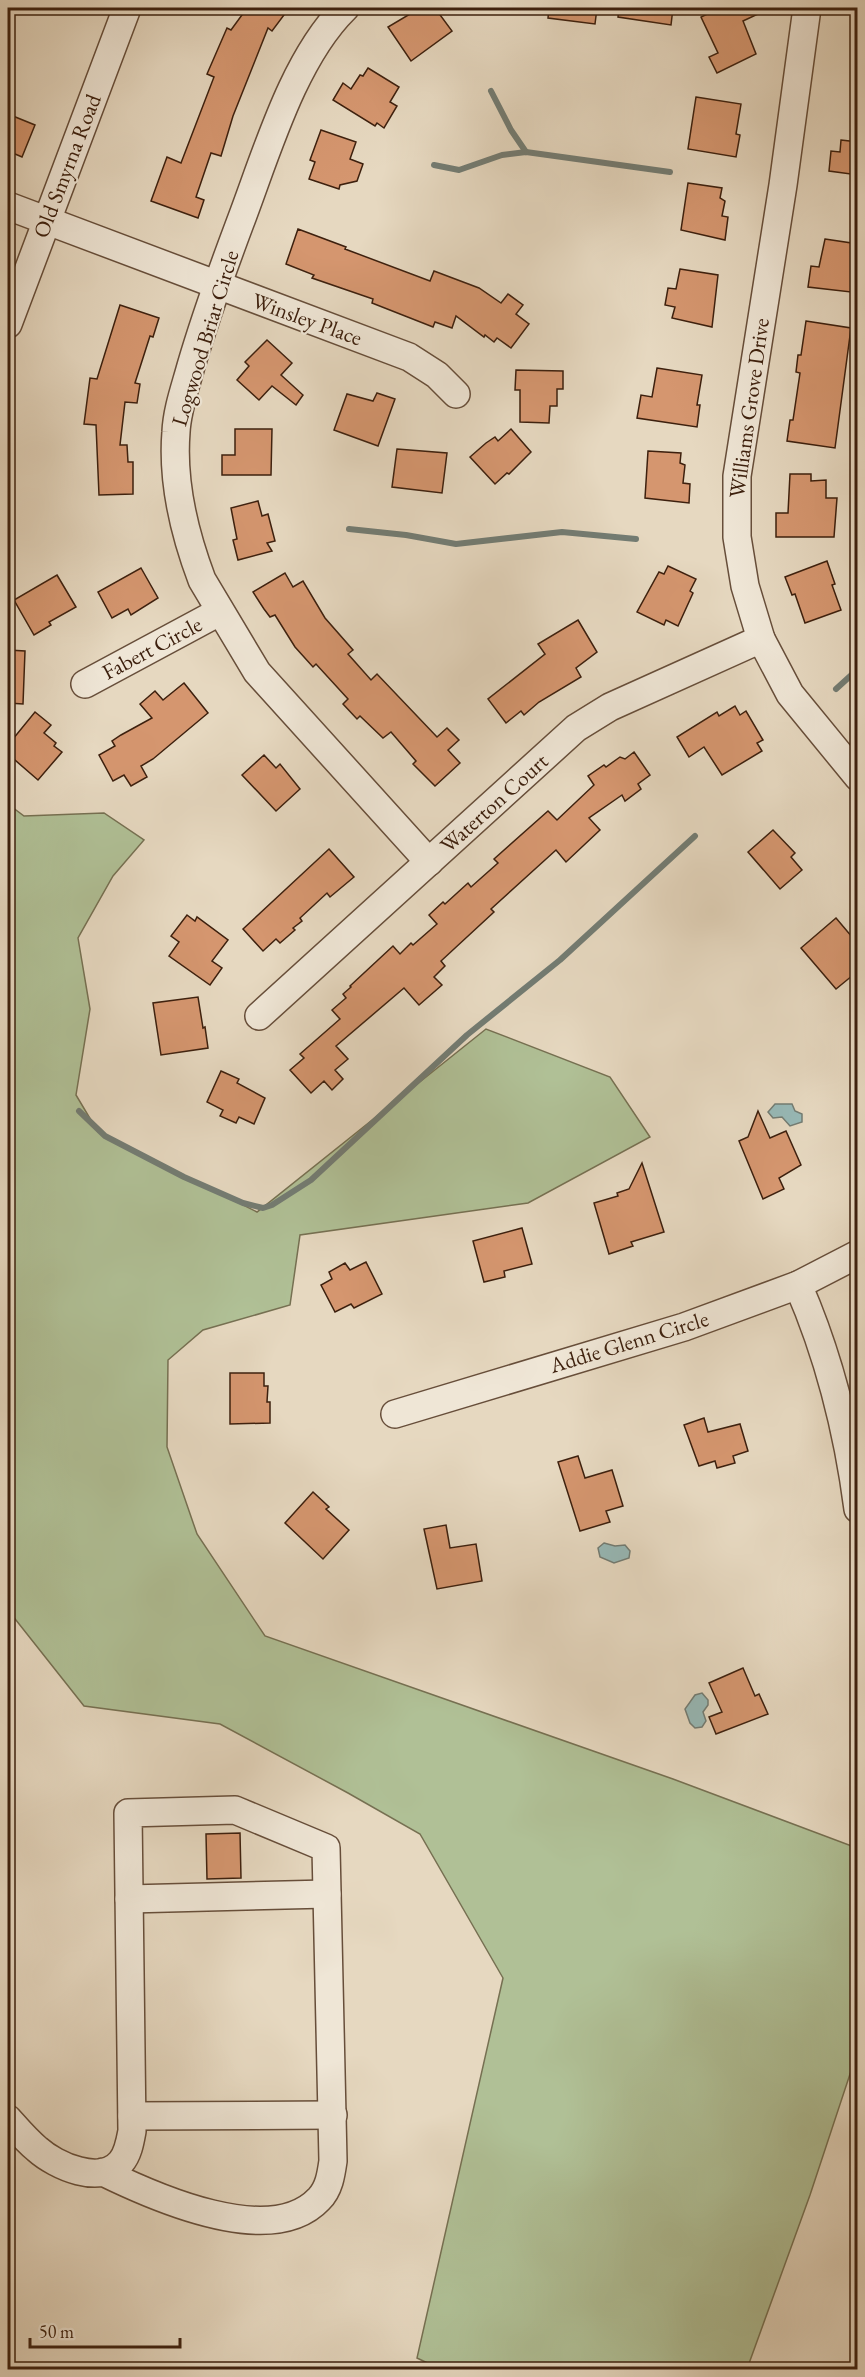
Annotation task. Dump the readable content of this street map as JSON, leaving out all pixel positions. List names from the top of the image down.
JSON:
{
  "streets": {
    "street": [
      "Old Smyrna Road",
      "Winsley Place",
      "Logwood Briar Circle",
      "Williams Grove Drive",
      "Fabert Circle",
      "Waterton Court",
      "Addie Glenn Circle"
    ]
  },
  "crossings": [
    ["Old Smyrna Road", "Winsley Place"],
    ["Winsley Place", "Logwood Briar Circle"],
    ["Logwood Briar Circle", "Fabert Circle"],
    ["Logwood Briar Circle", "Waterton Court"],
    ["Williams Grove Drive", "Waterton Court"]
  ],
  "scale_bar": "50 m"
}
